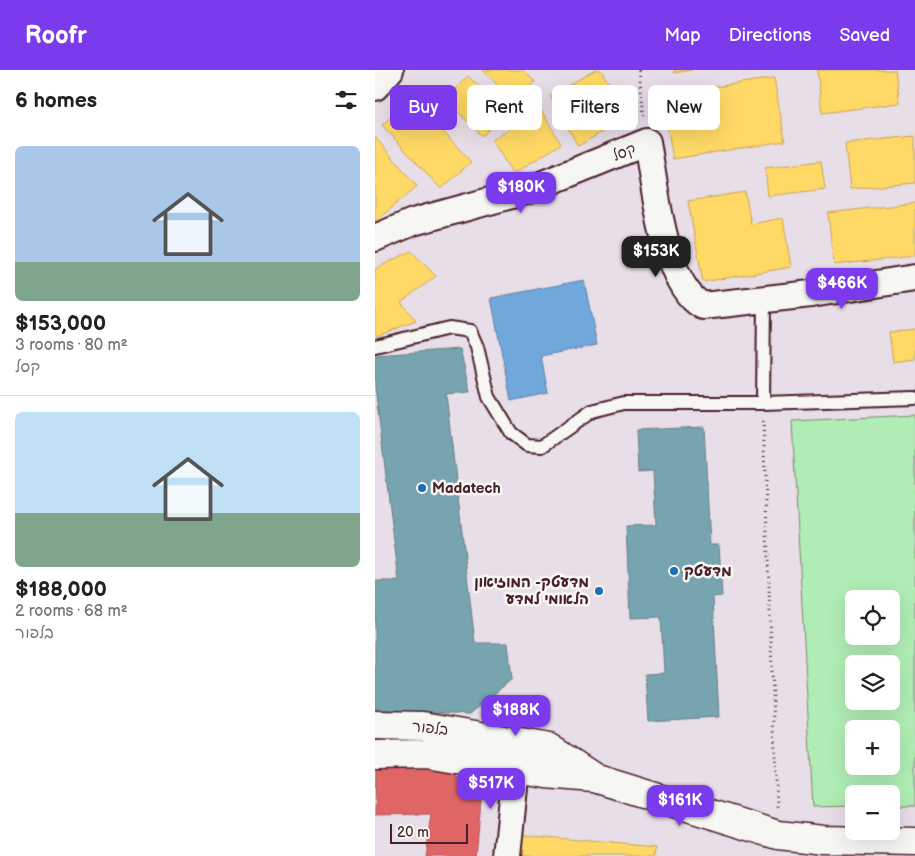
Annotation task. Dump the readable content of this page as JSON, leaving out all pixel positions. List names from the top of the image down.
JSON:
{
  "streets": {
    "street": ["קסל", "בלפור"]
  },
  "places": ["Madatech", "מדעטק", "מדעטק- המוזיאון הלאומי למדע"],
  "scale_bar": "20 m",
  "page": {
    "header": "Roofr",
    "nav": ["Map", "Directions", "Saved"],
    "heading": "6 homes",
    "chip": [
      "Buy",
      "Rent",
      "Filters",
      "New"
    ],
    "list": [
      {
        "name": "$153,000",
        "note": "3 rooms · 80 m² · קסל"
      },
      {
        "name": "$188,000",
        "note": "2 rooms · 68 m² · בלפור"
      }
    ],
    "price": [
      "$180K",
      "$153K",
      "$466K",
      "$188K",
      "$517K",
      "$161K"
    ],
    "map_buttons": ["+", "−"],
    "scale": "20 m"
  }
}
